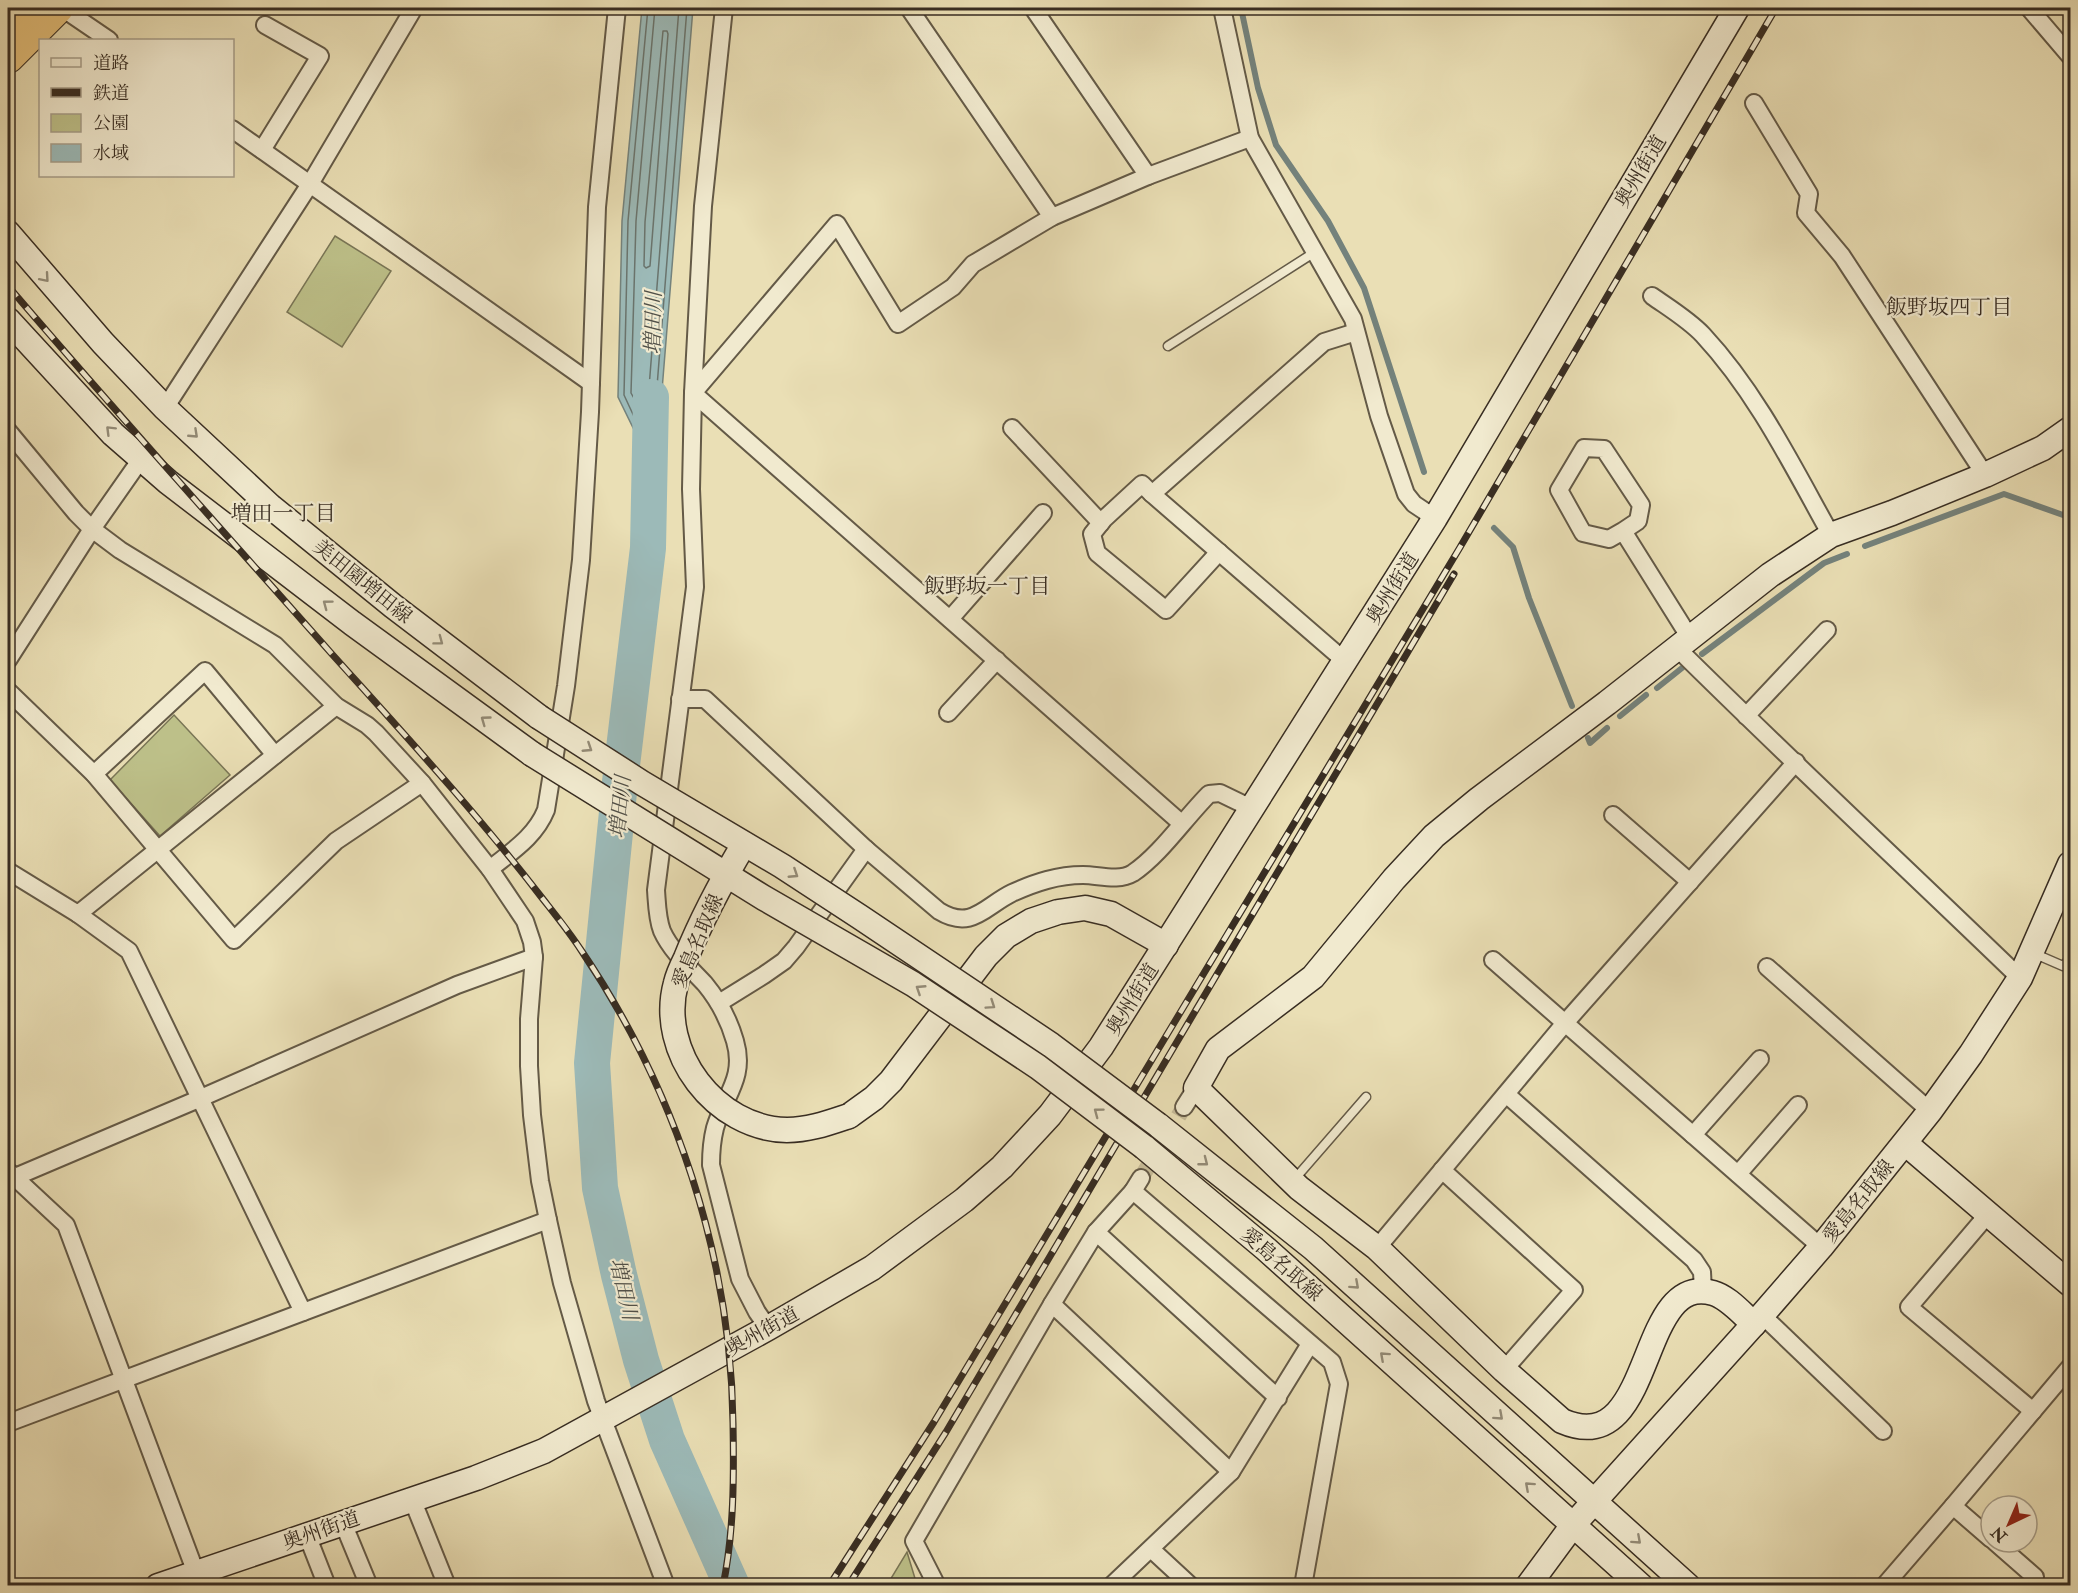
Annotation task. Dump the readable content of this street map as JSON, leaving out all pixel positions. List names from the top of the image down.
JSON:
{
  "streets": {
    "main road": ["奥州街道", "美田園増田線", "愛島名取線"]
  },
  "crossings": [
    ["奥州街道", "愛島名取線"],
    ["美田園増田線", "愛島名取線"]
  ],
  "districts": ["飯野坂四丁目", "増田一丁目", "飯野坂一丁目"],
  "water": ["増田川"],
  "legend": [
    "道路",
    "鉄道",
    "公園",
    "水域"
  ],
  "north": "bottom left"
}
